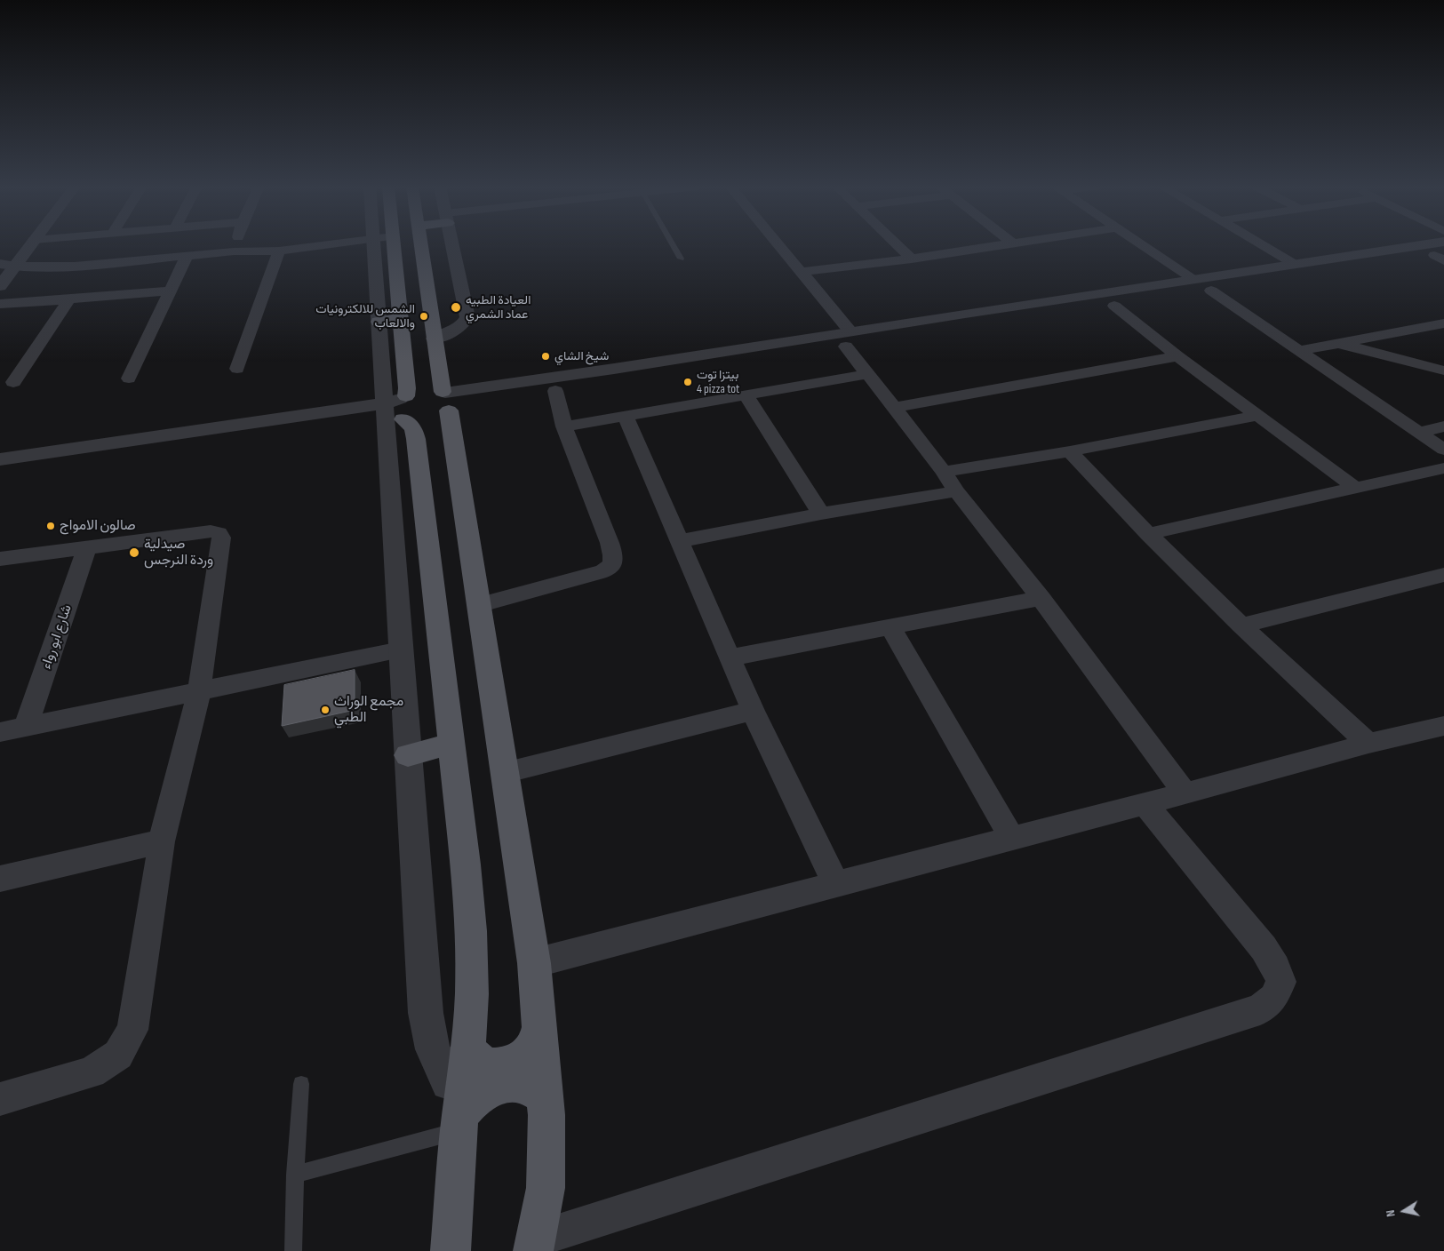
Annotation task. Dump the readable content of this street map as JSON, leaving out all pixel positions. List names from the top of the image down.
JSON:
{
  "streets": {
    "street": ["شارع ابو رواء"]
  },
  "places": [
    "العيادة الطبيه عماد الشمري",
    "الشمس للالكترونيات والالعاب",
    "شيخ الشاي",
    "بيتزا توت 4 pizza tot",
    "صالون الامواج",
    "صيدلية وردة النرجس",
    "مجمع الوراث الطبي"
  ],
  "north": "left"
}
